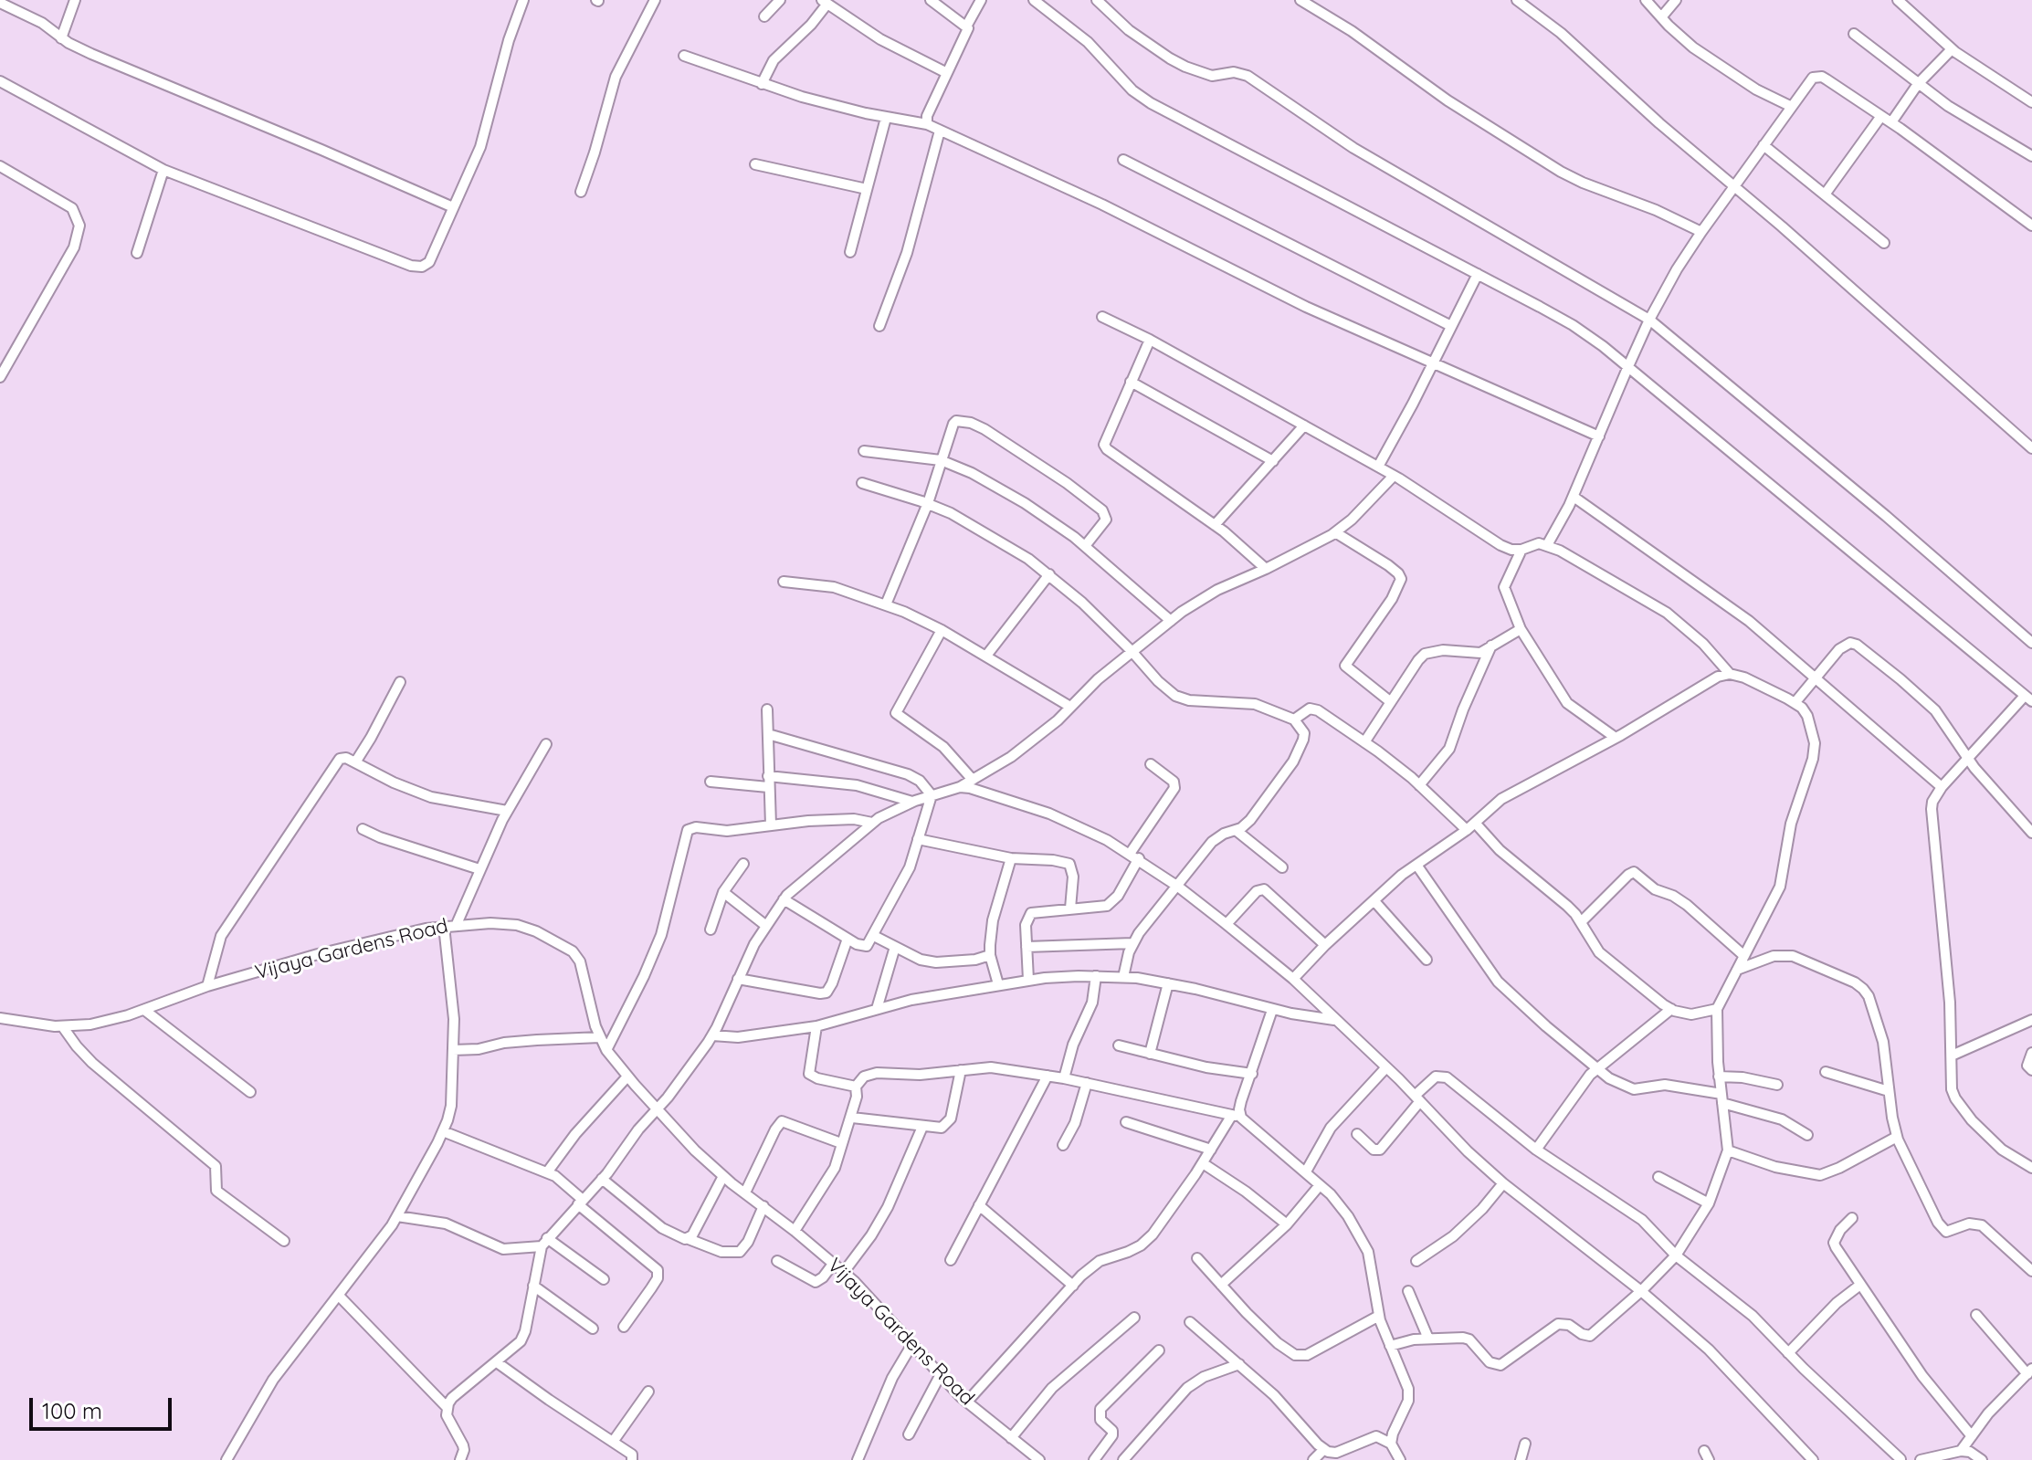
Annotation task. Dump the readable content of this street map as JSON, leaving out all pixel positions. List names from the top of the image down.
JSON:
{
  "streets": {
    "street": ["Vijaya Gardens Road"]
  },
  "scale_bar": "100 m"
}
